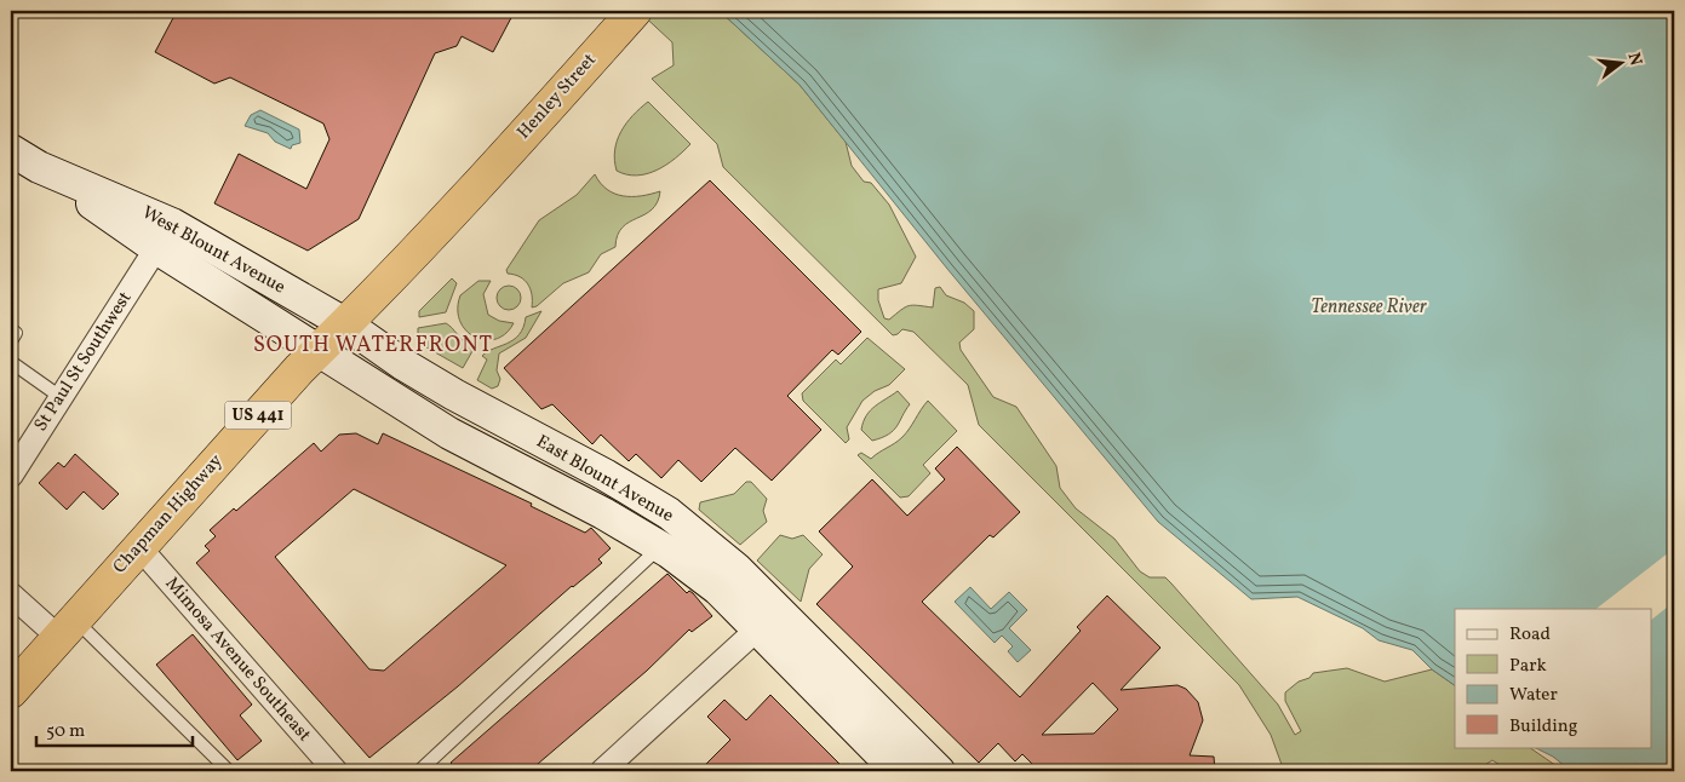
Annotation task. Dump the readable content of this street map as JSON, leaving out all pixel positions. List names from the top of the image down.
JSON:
{
  "streets": {
    "highway": ["Henley Street", "US 441", "Chapman Highway"],
    "main road": ["West Blount Avenue", "East Blount Avenue"],
    "street": ["St Paul St Southwest", "Mimosa Avenue Southeast"]
  },
  "crossings": [
    ["Henley Street", "Chapman Highway"],
    ["West Blount Avenue", "St Paul St Southwest"],
    ["West Blount Avenue", "East Blount Avenue"],
    ["West Blount Avenue", "Chapman Highway"],
    ["East Blount Avenue", "Chapman Highway"],
    ["Chapman Highway", "Mimosa Avenue Southeast"]
  ],
  "districts": ["SOUTH WATERFRONT"],
  "water": ["Tennessee River"],
  "legend": [
    "Road",
    "Park",
    "Water",
    "Building"
  ],
  "scale_bar": "50 m",
  "north": "right"
}
